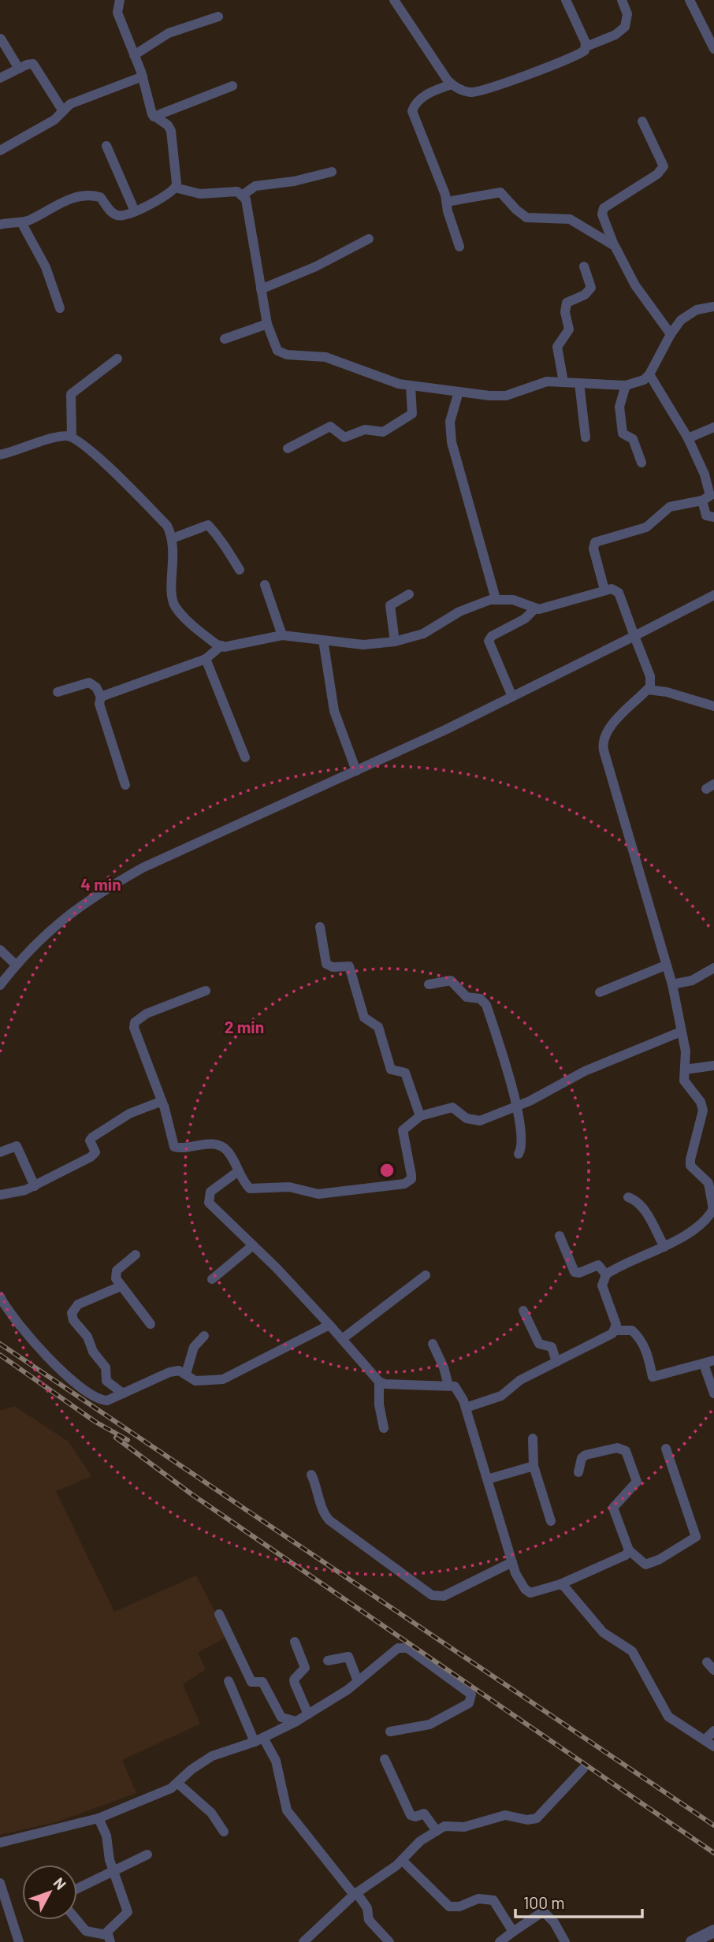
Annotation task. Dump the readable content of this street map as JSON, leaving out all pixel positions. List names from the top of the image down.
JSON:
{
  "scale_bar": "100 m",
  "north": "top right",
  "rings": ["4 min", "2 min"]
}
